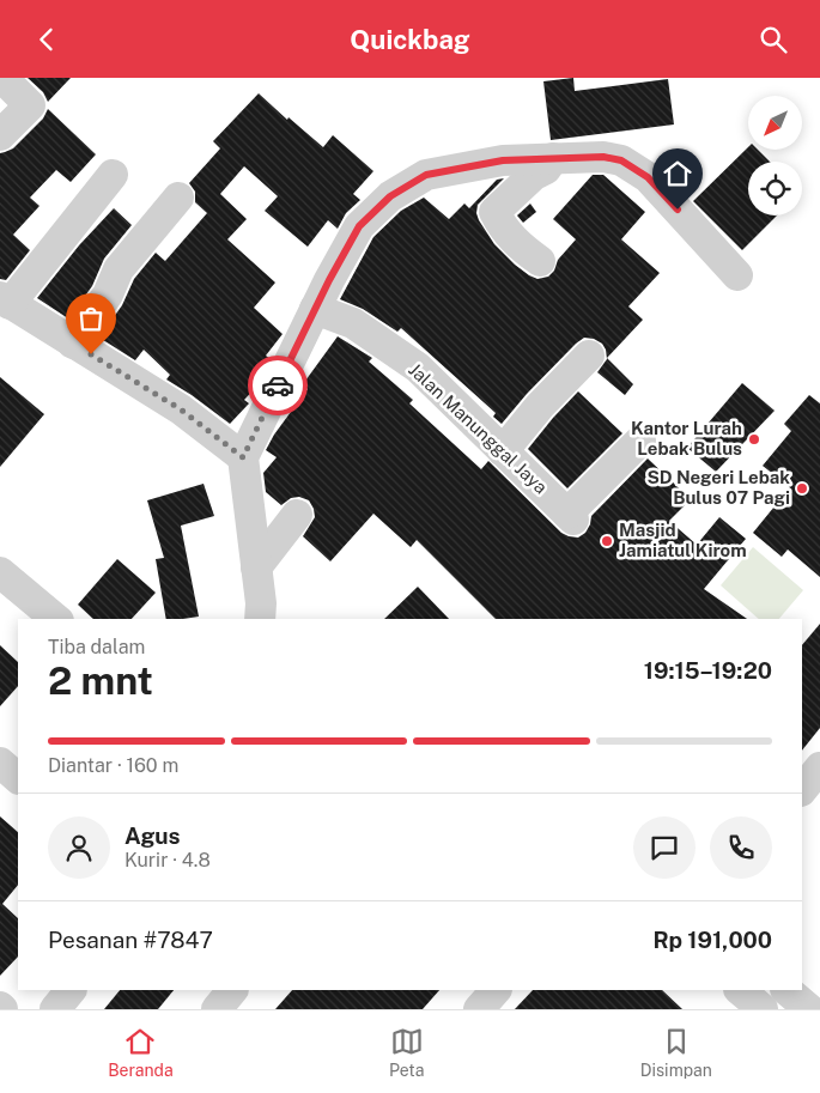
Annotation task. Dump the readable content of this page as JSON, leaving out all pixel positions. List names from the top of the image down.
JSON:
{
  "streets": {
    "street": ["Jalan Manunggal Jaya"]
  },
  "places": ["Kantor Lurah Lebak Bulus", "SD Negeri Lebak Bulus 07 Pagi", "Masjid Jamiatul Kirom"],
  "north": "bottom left",
  "page": {
    "header": "Quickbag",
    "heading": ["2 mnt", "Tiba dalam", "19:15–19:20"],
    "panel": [
      "Agus",
      "Kurir · 4.8",
      "Pesanan #7847",
      "Rp 191,000"
    ],
    "bar": "Diantar · 160 m",
    "tabs": ["Beranda", "Peta", "Disimpan"]
  }
}
